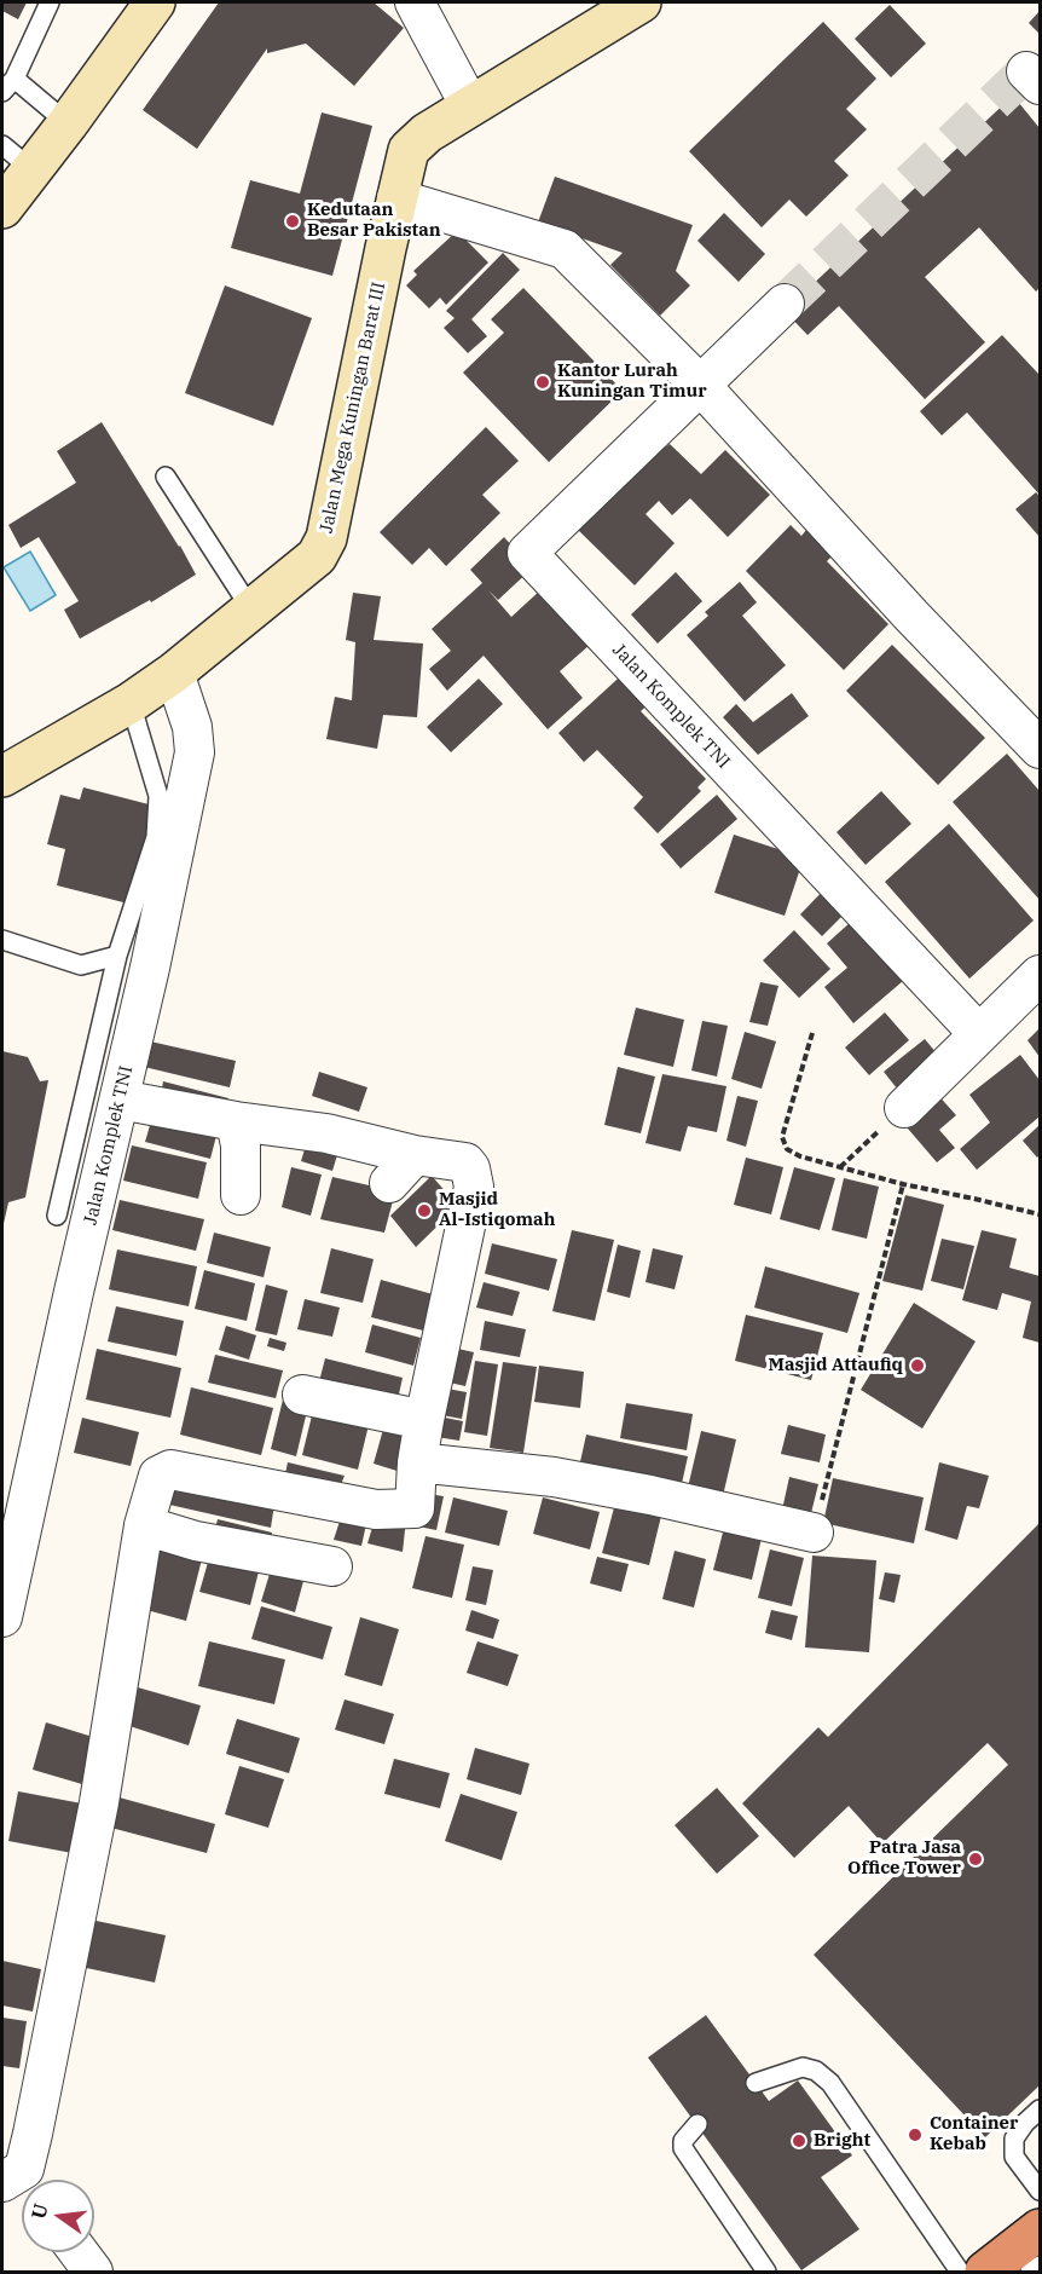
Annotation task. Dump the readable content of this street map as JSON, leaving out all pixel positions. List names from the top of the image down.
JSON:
{
  "streets": {
    "street": ["Jalan Mega Kuningan Barat III", "Jalan Komplek TNI"]
  },
  "crossings": [
    ["Jalan Mega Kuningan Barat III", "Jalan Komplek TNI"]
  ],
  "places": [
    "Kedutaan Besar Pakistan",
    "Kantor Lurah Kuningan Timur",
    "Masjid Al-Istiqomah",
    "Masjid Attaufiq",
    "Patra Jasa Office Tower",
    "Container Kebab",
    "Bright"
  ],
  "north": "left"
}
